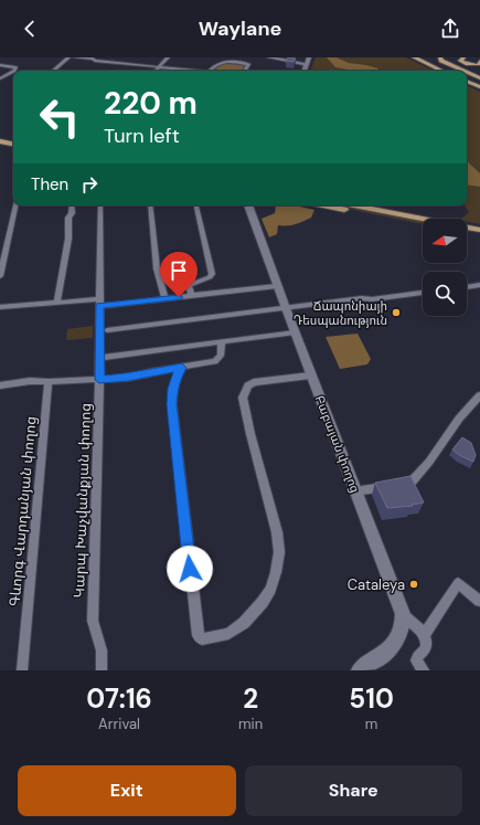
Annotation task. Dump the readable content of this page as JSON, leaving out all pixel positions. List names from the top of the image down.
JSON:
{
  "streets": {
    "street": ["Բաբայան փողոց", "Կարպ Խաչվանքյան փողոց", "Գևորգ Վարդանյան փողոց"]
  },
  "places": ["Ճապոնիայի Դեսպանություն", "Cataleya"],
  "north": "left",
  "page": {
    "header": "Waylane",
    "turn": ["220 m", "Turn left"],
    "then": "Then",
    "eta": [
      "07:16",
      "Arrival",
      "2",
      "min",
      "510",
      "m"
    ],
    "buttons": ["Exit", "Share"]
  }
}
